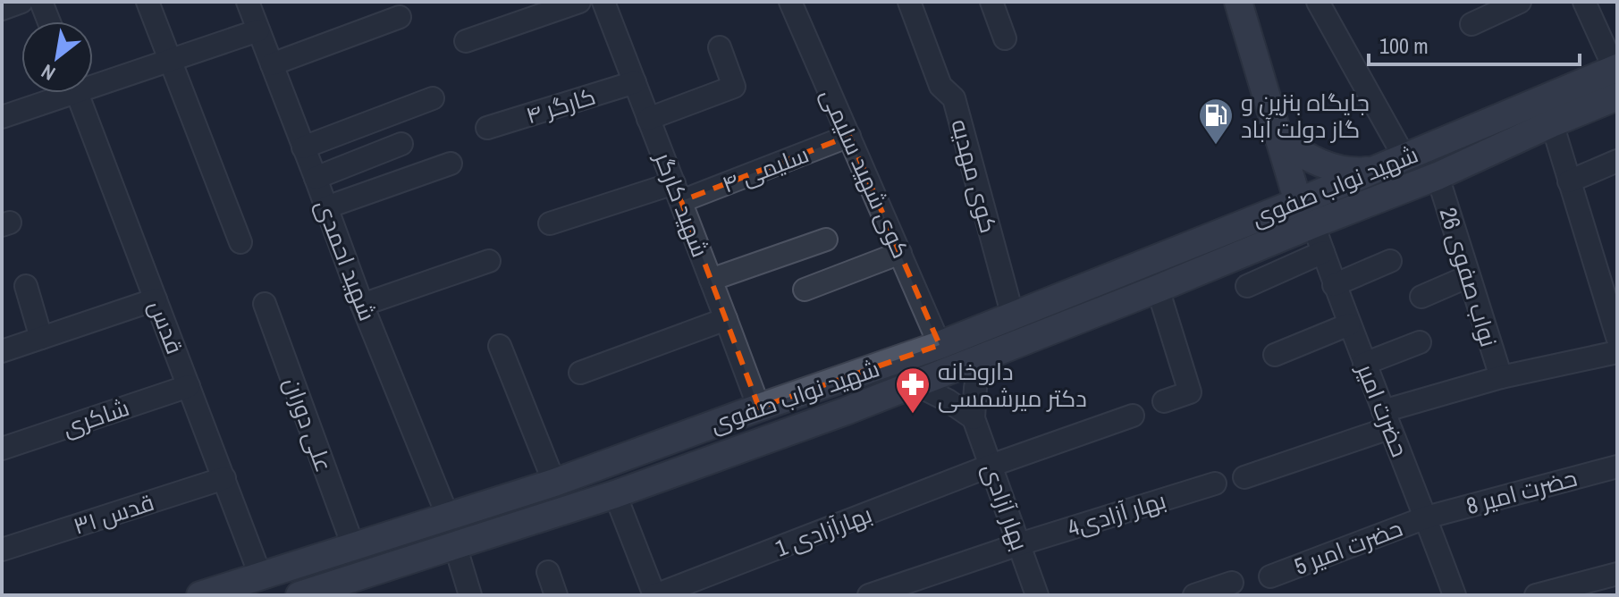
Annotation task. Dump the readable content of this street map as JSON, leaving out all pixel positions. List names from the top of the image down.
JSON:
{
  "streets": {
    "main road": ["شهید نواب صفوی"],
    "street": [
      "کارگر ۴",
      "سلیمی ۴",
      "کوی شهید سلیمی",
      "کوی مهدیه",
      "شهید کارگر",
      "شهید احمدی",
      "نواب صفوی 26",
      "قدس",
      "حضرت امیر",
      "شاکری",
      "علی دوران",
      "حضرت امیر 8",
      "بهار آزادی",
      "قدس ۳۱",
      "بهار آزادی4",
      "بهارآزادی 1",
      "حضرت امیر 5"
    ]
  },
  "crossings": [
    ["کارگر ۴", "شهید کارگر"],
    ["سلیمی ۴", "کوی شهید سلیمی"],
    ["سلیمی ۴", "شهید کارگر"],
    ["کوی شهید سلیمی", "شهید نواب صفوی"],
    ["کوی مهدیه", "شهید نواب صفوی"],
    ["شهید نواب صفوی", "شهید کارگر"],
    ["شهید نواب صفوی", "شهید احمدی"],
    ["شهید نواب صفوی", "نواب صفوی 26"],
    ["شهید نواب صفوی", "قدس"],
    ["شهید نواب صفوی", "حضرت امیر"],
    ["شهید نواب صفوی", "علی دوران"],
    ["شهید نواب صفوی", "بهار آزادی"],
    ["قدس", "شاکری"],
    ["قدس", "قدس ۳۱"],
    ["حضرت امیر", "حضرت امیر 8"],
    ["حضرت امیر", "حضرت امیر 5"],
    ["حضرت امیر 8", "حضرت امیر 5"],
    ["بهار آزادی", "بهار آزادی4"],
    ["بهار آزادی", "بهارآزادی 1"]
  ],
  "places": {
    "fuel station": ["جایگاه بنزین و گاز دولت آباد"],
    "pharmacy": ["داروخانه دکتر میرشمسی"]
  },
  "scale_bar": "100 m",
  "north": "bottom left"
}
